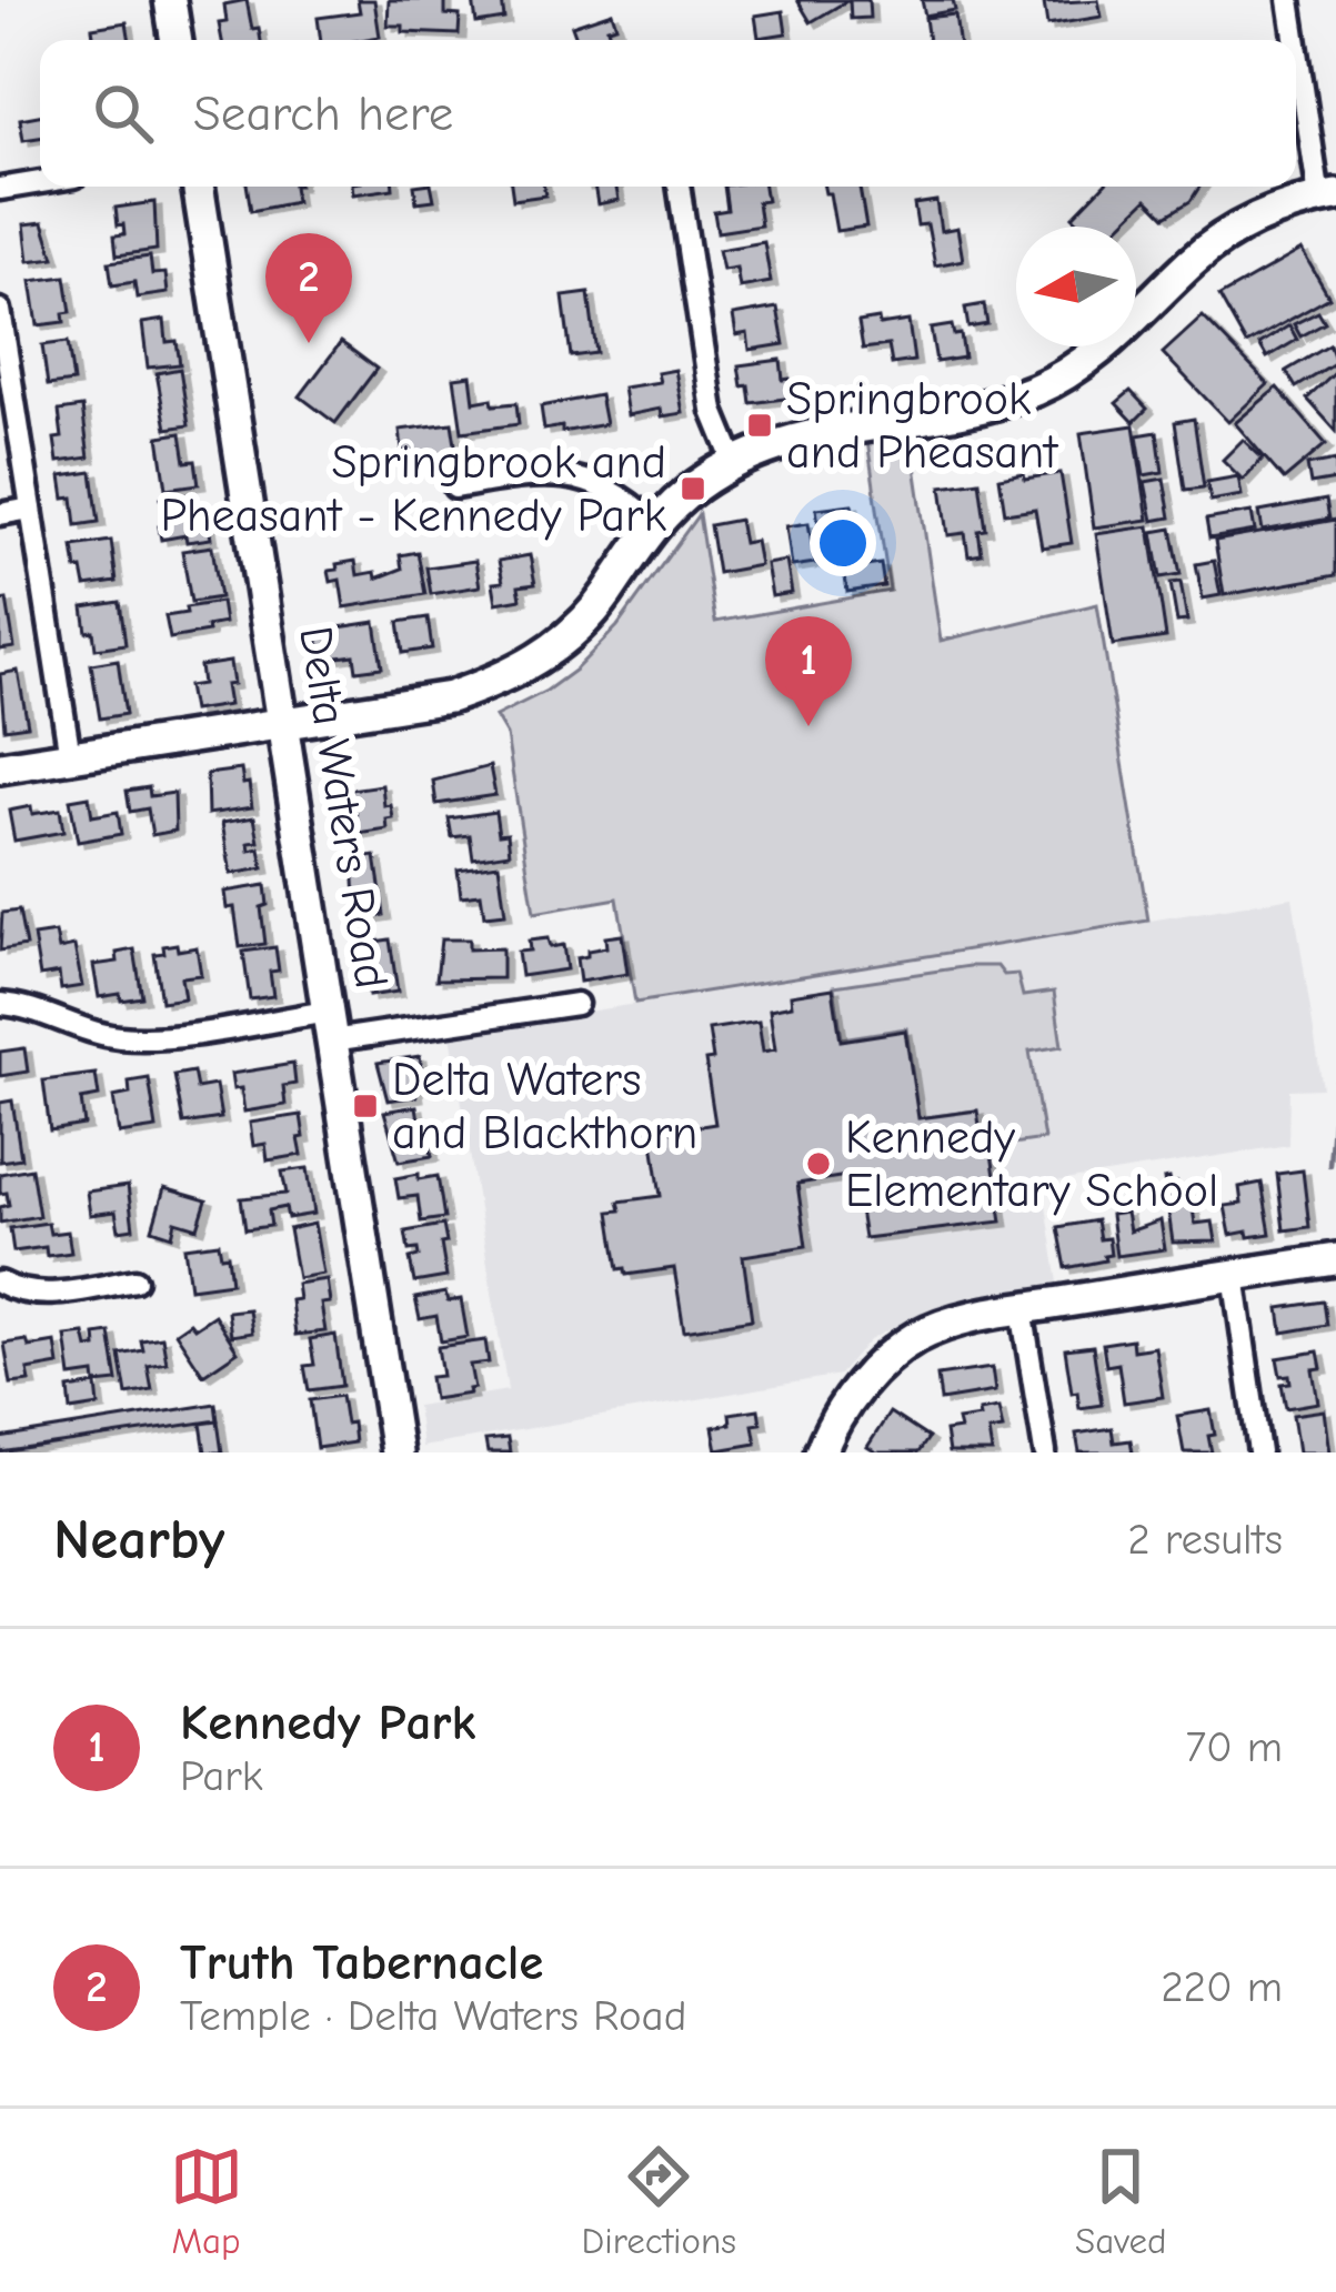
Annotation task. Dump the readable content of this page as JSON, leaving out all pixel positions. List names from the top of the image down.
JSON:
{
  "streets": {
    "street": ["Delta Waters Road"]
  },
  "places": {
    "transit": ["Springbrook and Pheasant", "Springbrook and Pheasant - Kennedy Park", "Delta Waters and Blackthorn"],
    "other": ["Kennedy Elementary School"]
  },
  "north": "left",
  "page": {
    "search": "Search here",
    "pins": ["2", "1"],
    "heading": ["Nearby", "2 results"],
    "list": [
      {
        "mark": "1",
        "name": "Kennedy Park",
        "note": "Park",
        "value": "70 m"
      },
      {
        "mark": "2",
        "name": "Truth Tabernacle",
        "note": "Temple · Delta Waters Road",
        "value": "220 m"
      }
    ],
    "nav": ["Map", "Directions", "Saved"]
  }
}
